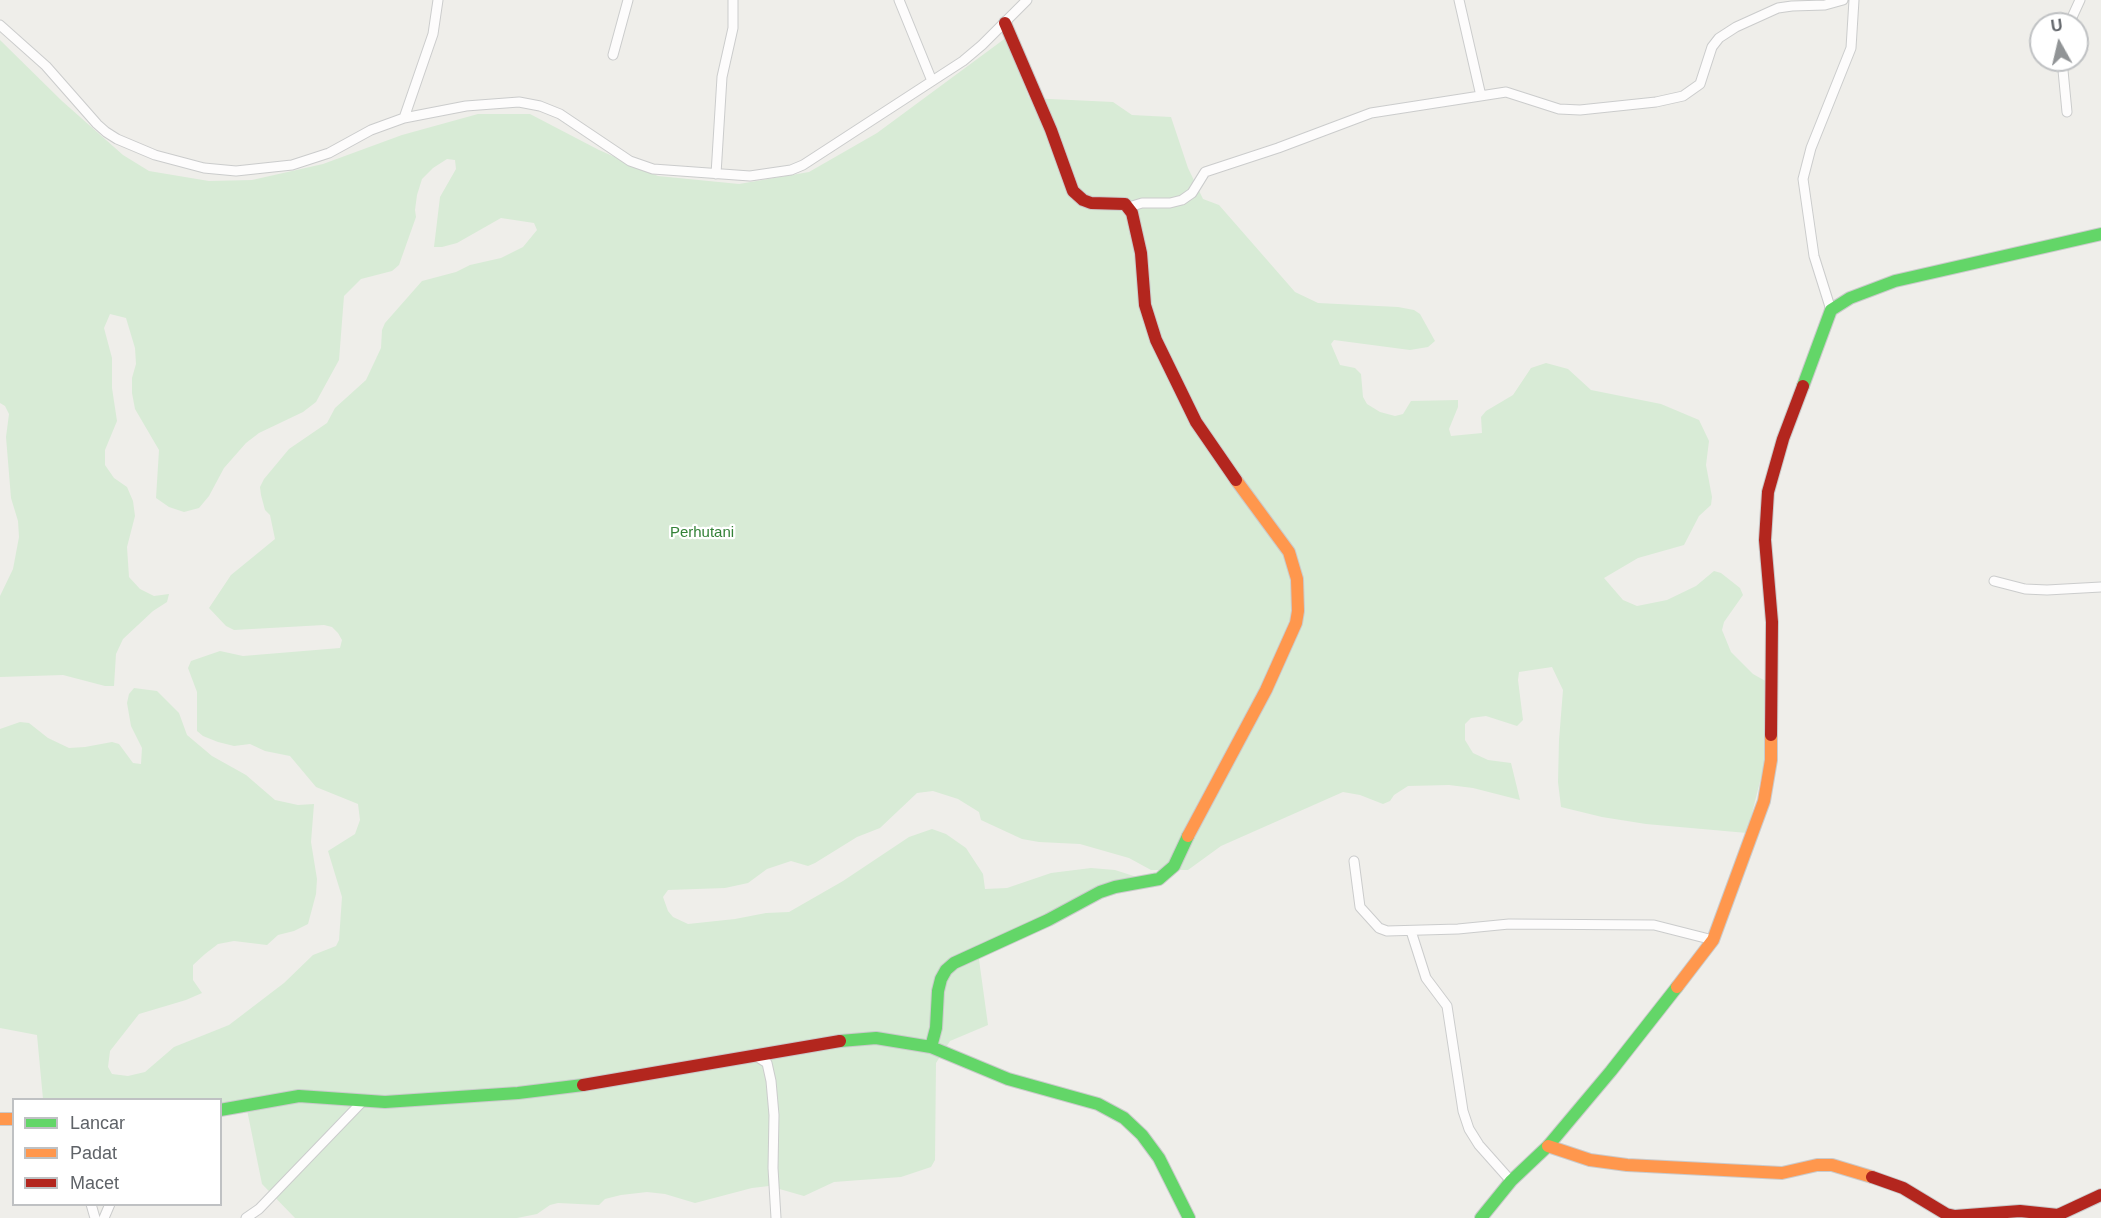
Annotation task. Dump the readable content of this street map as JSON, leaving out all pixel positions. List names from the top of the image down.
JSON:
{
  "parks": ["Perhutani"],
  "legend": ["Lancar", "Padat", "Macet"],
  "north": "top"
}
